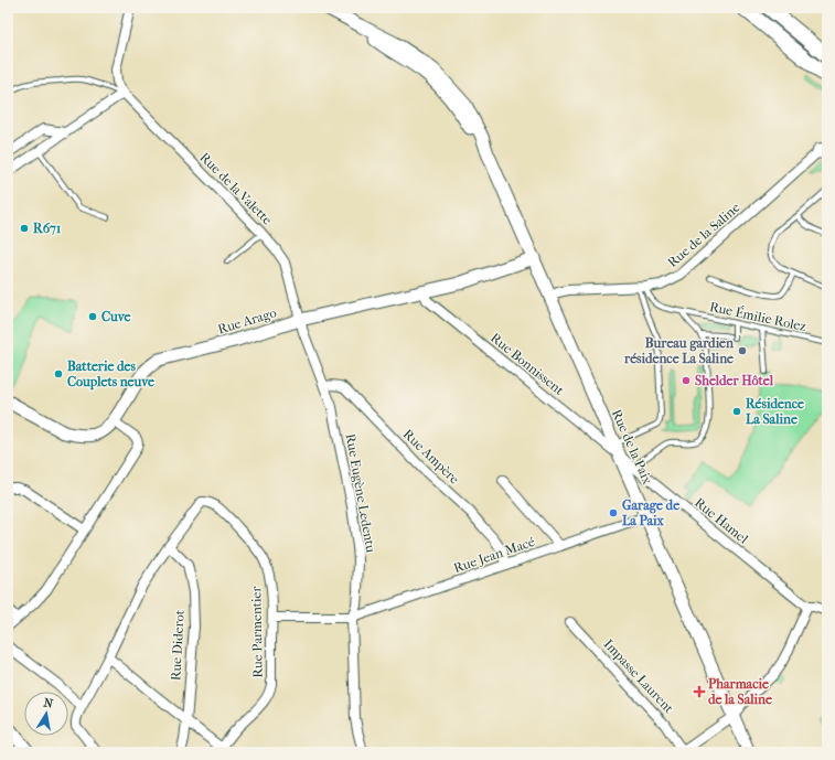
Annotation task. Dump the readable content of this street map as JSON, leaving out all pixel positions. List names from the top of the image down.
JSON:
{
  "streets": {
    "main road": ["Rue Arago", "Rue de la Paix"],
    "street": [
      "Rue de la Valette",
      "Rue de la Saline",
      "Rue Bonnissent",
      "Rue Ampère",
      "Rue Eugène Ledentu",
      "Rue Hamel",
      "Rue Jean Macé",
      "Rue Parmentier",
      "Rue Diderot",
      "Impasse Laurent"
    ],
    "lane": ["Rue Émilie Rolez"]
  },
  "crossings": [
    ["Rue de la Valette", "Rue Arago"],
    ["Rue de la Valette", "Rue Eugène Ledentu"],
    ["Rue de la Saline", "Rue Émilie Rolez"],
    ["Rue de la Saline", "Rue de la Paix"],
    ["Rue Émilie Rolez", "Rue Hamel"],
    ["Rue Arago", "Rue Bonnissent"],
    ["Rue Arago", "Rue de la Paix"],
    ["Rue Arago", "Rue Eugène Ledentu"],
    ["Rue Bonnissent", "Rue de la Paix"],
    ["Rue Bonnissent", "Rue Hamel"],
    ["Rue de la Paix", "Rue Hamel"],
    ["Rue de la Paix", "Rue Jean Macé"],
    ["Rue Ampère", "Rue Eugène Ledentu"],
    ["Rue Ampère", "Rue Jean Macé"],
    ["Rue Eugène Ledentu", "Rue Jean Macé"],
    ["Rue Jean Macé", "Rue Parmentier"],
    ["Rue Parmentier", "Rue Diderot"]
  ],
  "places": {
    "other": [
      "R671",
      "Cuve",
      "Bureau gardien résidence La Saline",
      "Batterie des Couplets neuve",
      "Shelder Hôtel",
      "Résidence La Saline",
      "Garage de La Paix"
    ],
    "health": ["Pharmacie de la Saline"]
  },
  "north": "top"
}
